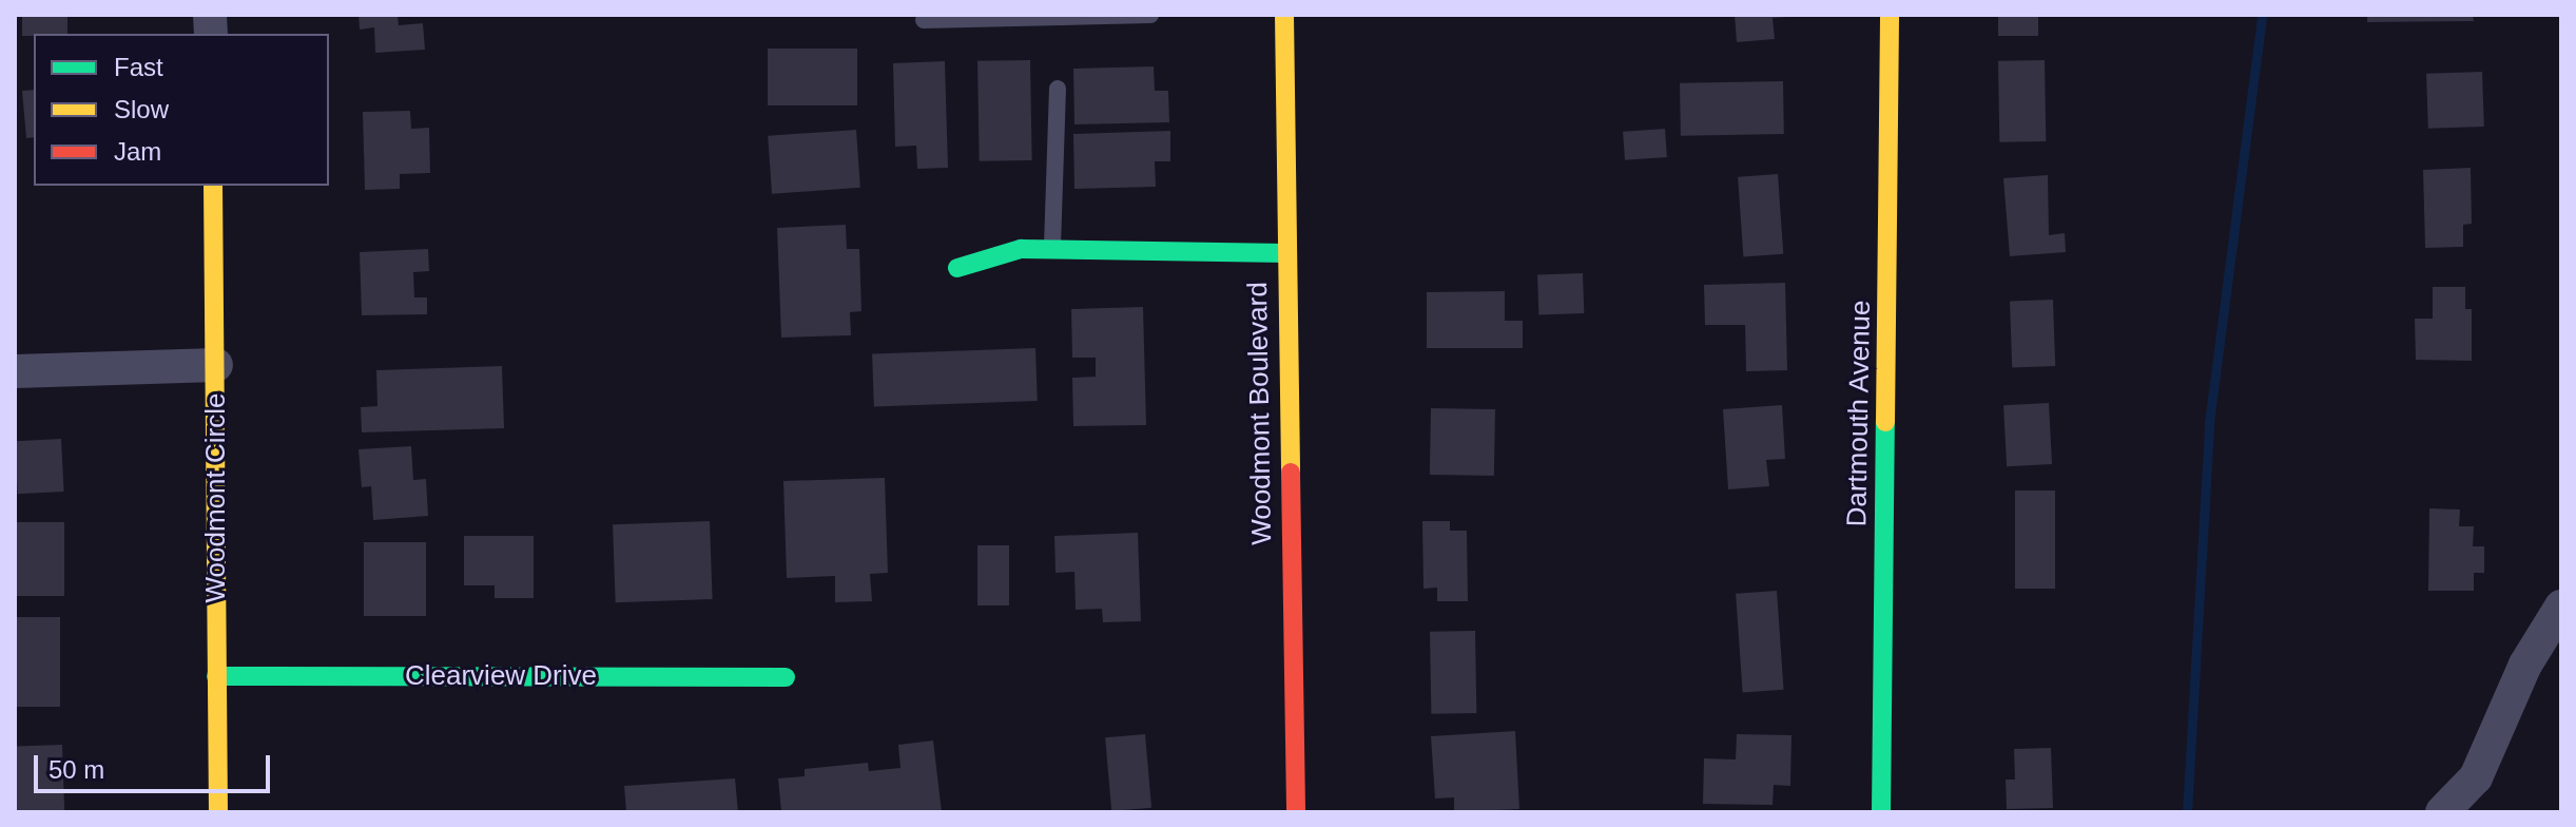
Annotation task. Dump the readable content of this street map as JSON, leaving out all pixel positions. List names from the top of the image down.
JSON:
{
  "streets": {
    "street": [
      "Woodmont Boulevard",
      "Dartmouth Avenue",
      "Woodmont Circle",
      "Clearview Drive"
    ]
  },
  "crossings": [
    ["Woodmont Circle", "Clearview Drive"]
  ],
  "legend": ["Fast", "Slow", "Jam"],
  "scale_bar": "50 m"
}
